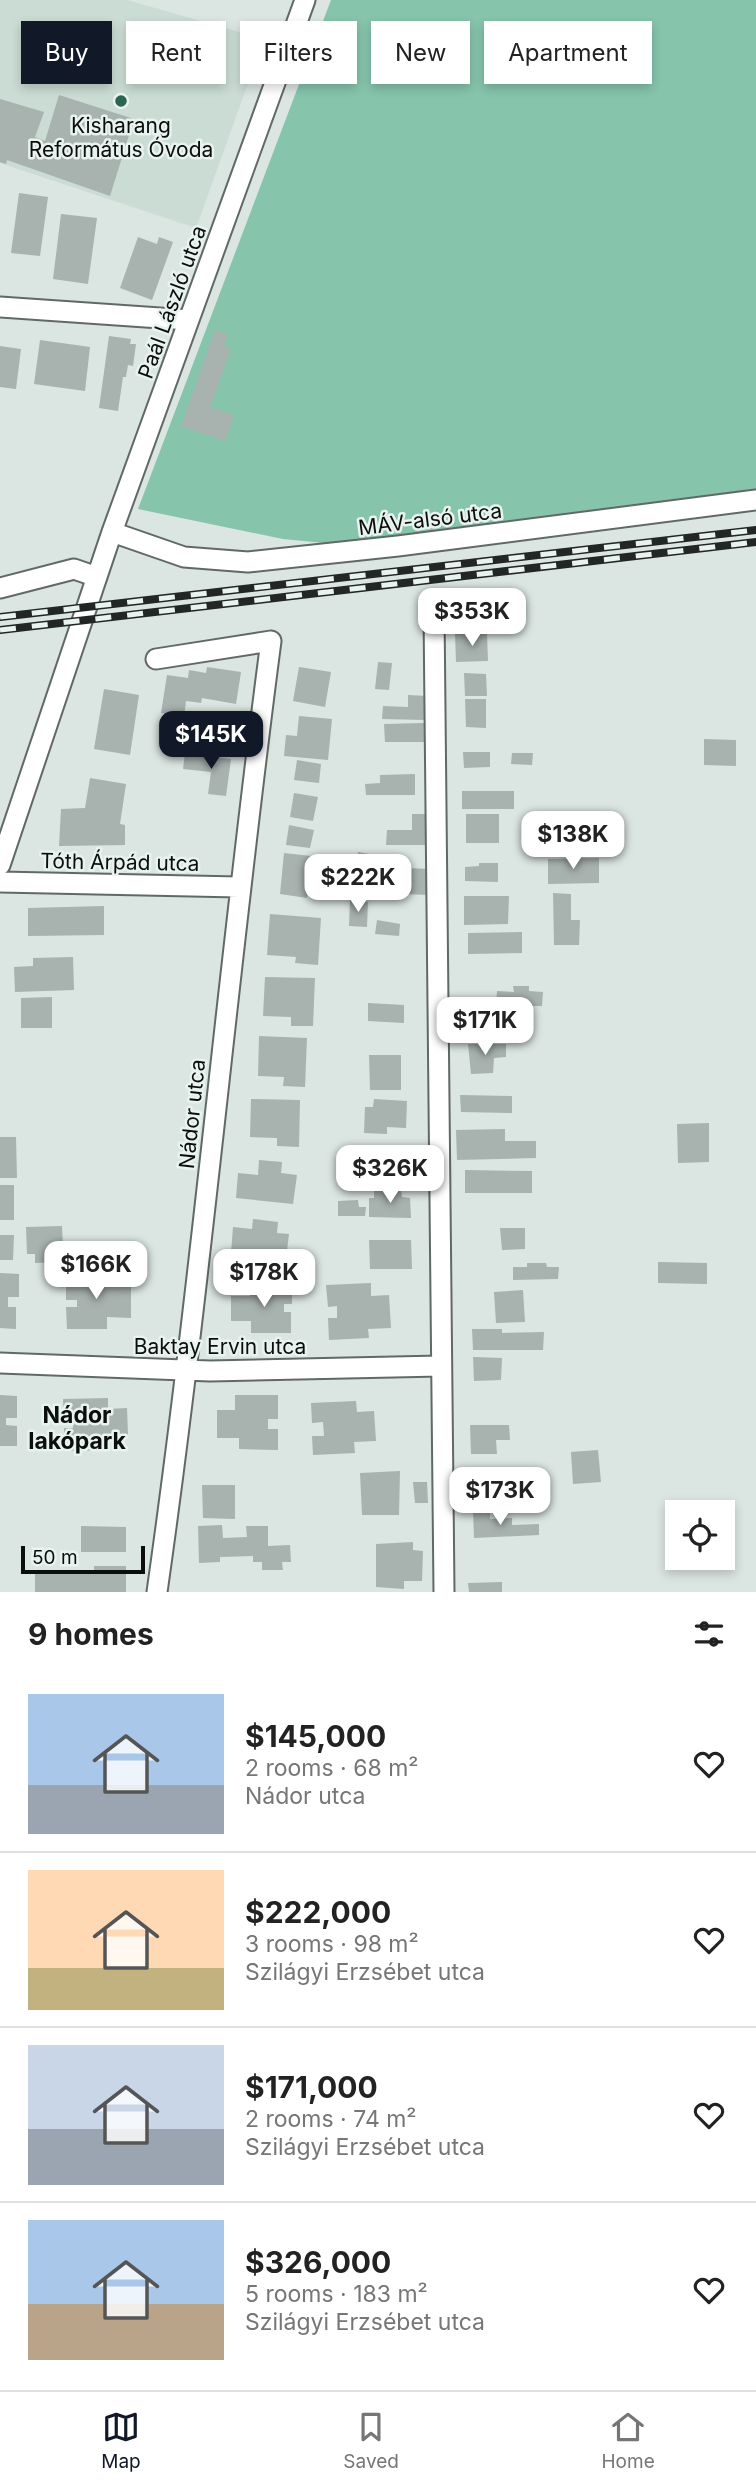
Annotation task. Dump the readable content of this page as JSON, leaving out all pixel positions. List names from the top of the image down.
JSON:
{
  "streets": {
    "street": [
      "Paál László utca",
      "MÁV-alsó utca",
      "Tóth Árpád utca",
      "Nádor utca",
      "Baktay Ervin utca"
    ]
  },
  "crossings": [
    ["Paál László utca", "MÁV-alsó utca"],
    ["Tóth Árpád utca", "Nádor utca"],
    ["Nádor utca", "Baktay Ervin utca"]
  ],
  "districts": ["Nádor lakópark"],
  "places": ["Kisharang Református Óvoda"],
  "scale_bar": "50 m",
  "page": {
    "chip": [
      "Buy",
      "Rent",
      "Filters",
      "New",
      "Apartment"
    ],
    "price": [
      "$353K",
      "$145K",
      "$138K",
      "$222K",
      "$171K",
      "$326K",
      "$166K",
      "$178K",
      "$173K"
    ],
    "scale": "50 m",
    "heading": "9 homes",
    "list": [
      {
        "name": "$145,000",
        "note": "2 rooms · 68 m² · Nádor utca"
      },
      {
        "name": "$222,000",
        "note": "3 rooms · 98 m² · Szilágyi Erzsébet utca"
      },
      {
        "name": "$171,000",
        "note": "2 rooms · 74 m² · Szilágyi Erzsébet utca"
      },
      {
        "name": "$326,000",
        "note": "5 rooms · 183 m² · Szilágyi Erzsébet utca"
      }
    ],
    "tabs": ["Map", "Saved", "Home"]
  }
}
